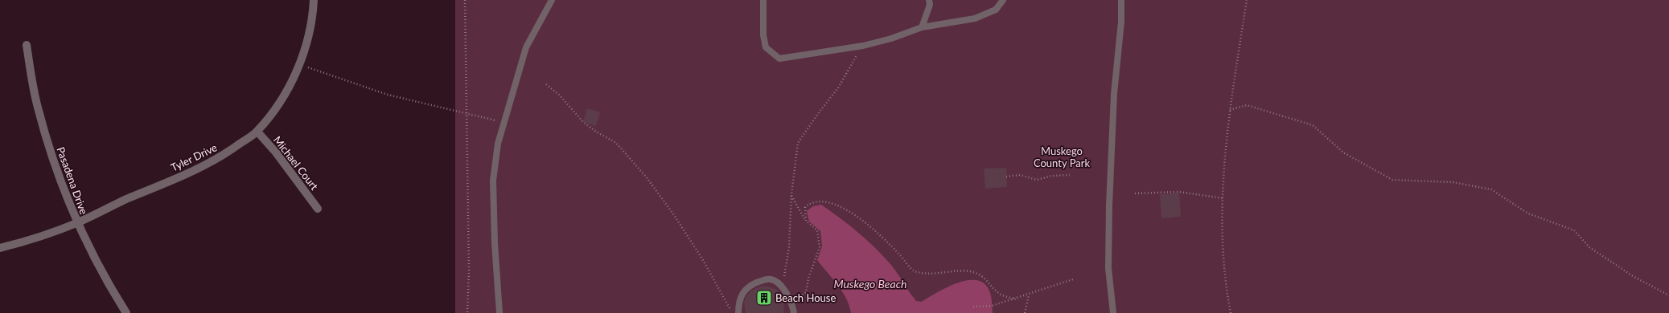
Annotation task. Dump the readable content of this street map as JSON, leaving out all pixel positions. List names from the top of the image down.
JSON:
{
  "streets": {
    "street": ["Tyler Drive", "Michael Court", "Pasadena Drive"]
  },
  "crossings": [
    ["Tyler Drive", "Michael Court"],
    ["Tyler Drive", "Pasadena Drive"]
  ],
  "water": ["Muskego Beach"],
  "parks": ["Muskego County Park"],
  "places": {
    "building": ["Beach House"]
  }
}
